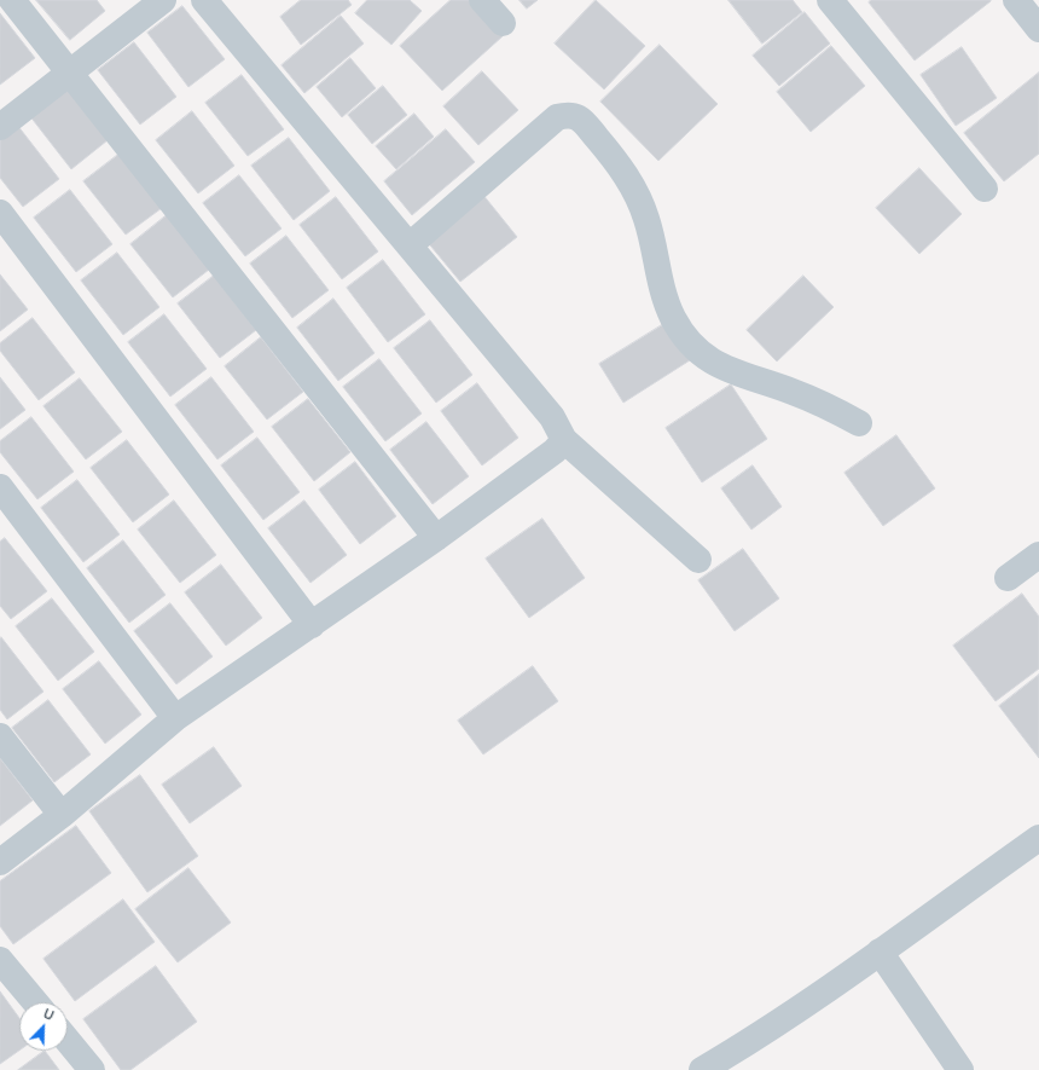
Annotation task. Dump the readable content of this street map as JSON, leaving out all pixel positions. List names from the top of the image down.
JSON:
{
  "north": "top right"
}
